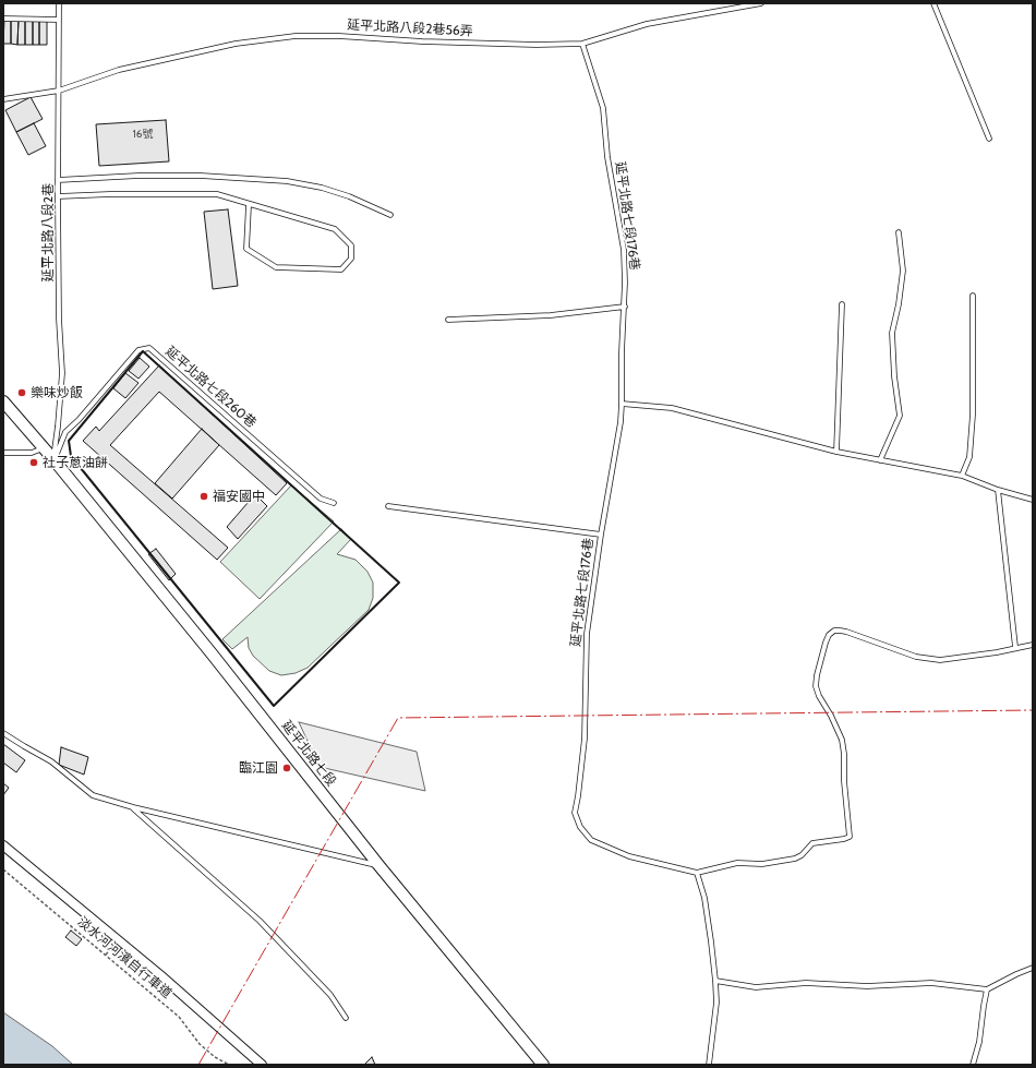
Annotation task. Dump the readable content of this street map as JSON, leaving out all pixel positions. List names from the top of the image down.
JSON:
{
  "streets": {
    "street": ["延平北路七段"],
    "lane": [
      "延平北路八段2巷56弄",
      "延平北路七段176巷",
      "延平北路八段2巷",
      "延平北路七段260巷"
    ],
    "path": ["淡水河河濱自行車道"]
  },
  "crossings": [
    ["延平北路八段2巷56弄", "延平北路七段176巷"],
    ["延平北路八段2巷56弄", "延平北路八段2巷"],
    ["延平北路八段2巷", "延平北路七段260巷"],
    ["延平北路八段2巷", "延平北路七段"],
    ["延平北路七段260巷", "延平北路七段"]
  ],
  "places": [
    "樂味炒飯",
    "社子蔥油餅",
    "福安國中",
    "臨江園"
  ],
  "house_numbers": ["16號"]
}
